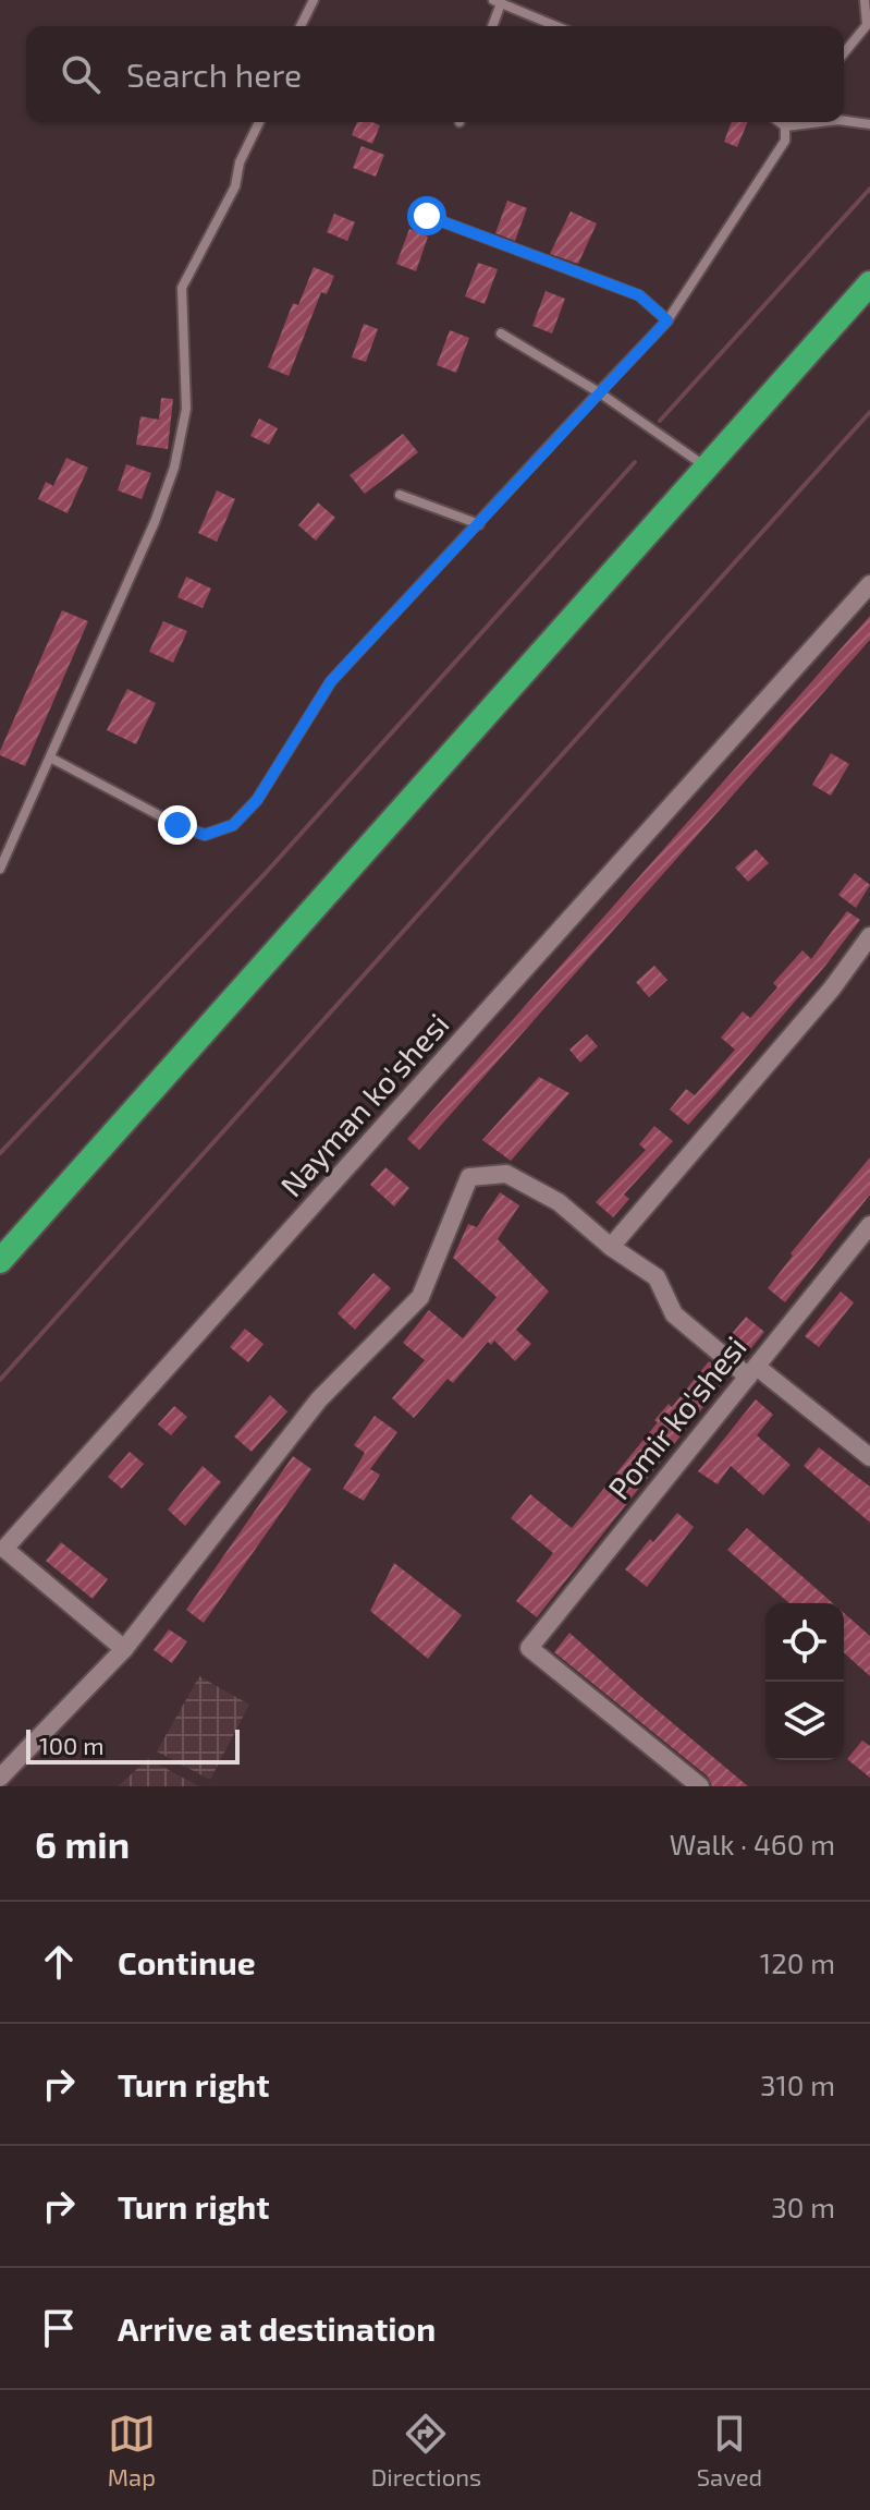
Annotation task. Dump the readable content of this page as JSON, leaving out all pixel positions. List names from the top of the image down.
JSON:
{
  "streets": {
    "street": ["Nayman ko'shesi", "Pomir ko'shesi"]
  },
  "scale_bar": "100 m",
  "page": {
    "search": "Search here",
    "scale": "100 m",
    "heading": ["6 min", "Walk · 460 m"],
    "list": [
      ["Continue", "120 m"],
      ["Turn right", "310 m"],
      ["Turn right", "30 m"],
      "Arrive at destination"
    ],
    "nav": ["Map", "Directions", "Saved"]
  }
}
